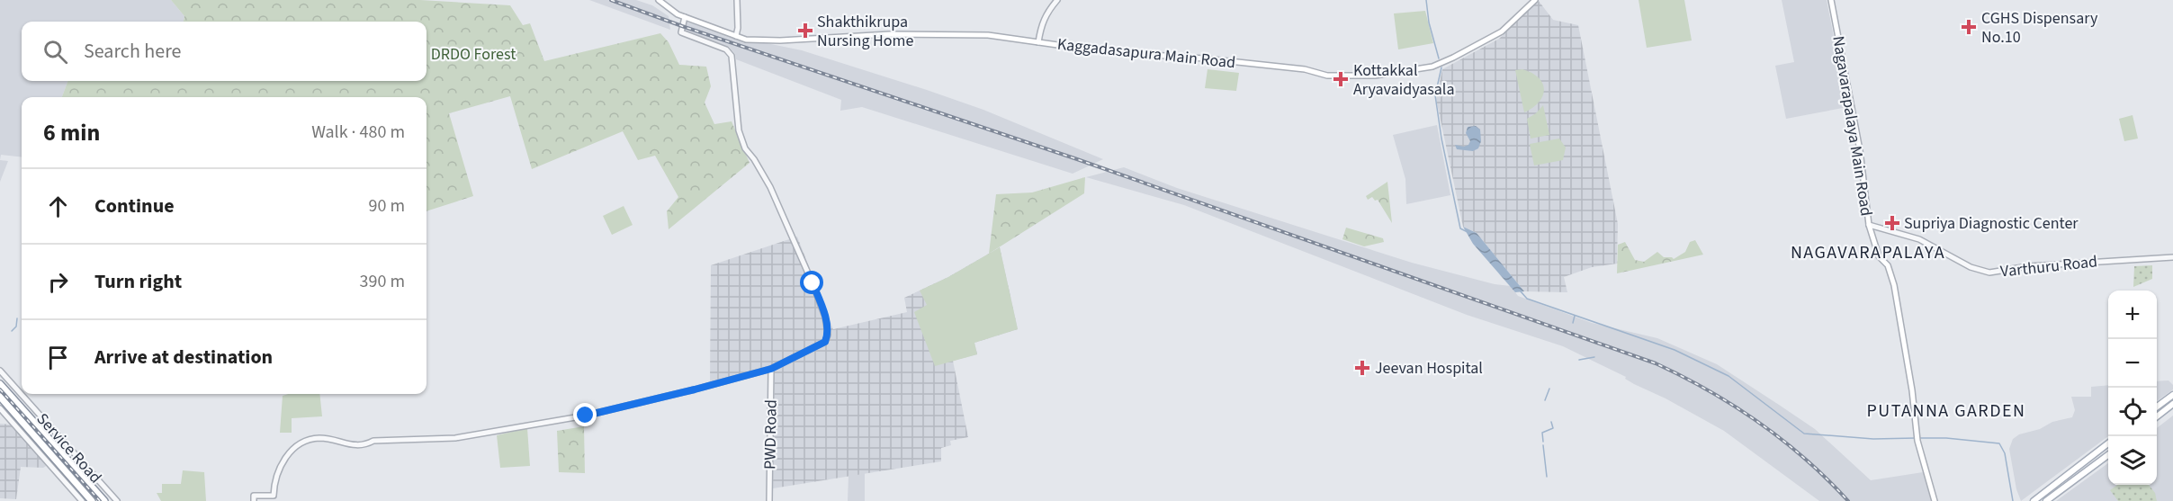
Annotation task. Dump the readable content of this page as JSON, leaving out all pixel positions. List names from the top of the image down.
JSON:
{
  "streets": {
    "main road": ["Kaggadasapura Main Road", "Nagavarapalaya Main Road"],
    "street": ["Varthuru Road", "PWD Road", "Service Road"]
  },
  "crossings": [
    ["Nagavarapalaya Main Road", "Varthuru Road"]
  ],
  "districts": ["NAGAVARAPALAYA", "PUTANNA GARDEN"],
  "parks": ["DRDO Forest"],
  "places": {
    "health": [
      "CGHS Dispensary No.10",
      "Shakthikrupa Nursing Home",
      "Kottakkal Aryavaidyasala",
      "Supriya Diagnostic Center",
      "Jeevan Hospital"
    ]
  },
  "page": {
    "search": "Search here",
    "heading": ["6 min", "Walk · 480 m"],
    "list": [
      ["Continue", "90 m"],
      ["Turn right", "390 m"],
      "Arrive at destination"
    ],
    "map_buttons": ["+", "−"]
  }
}
